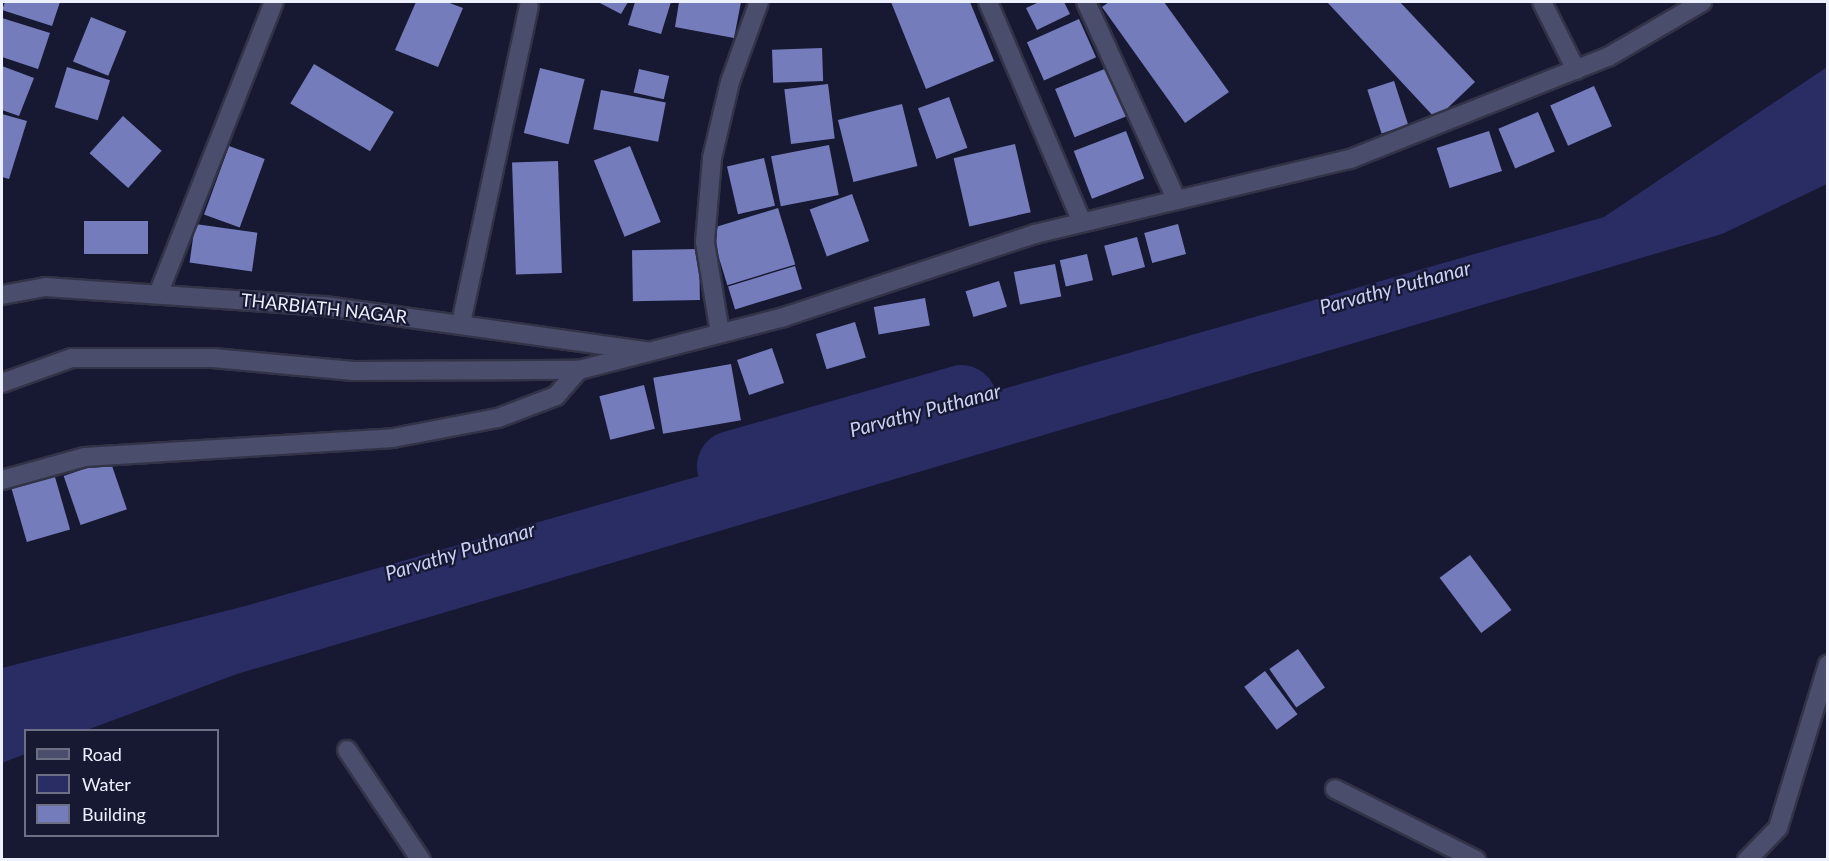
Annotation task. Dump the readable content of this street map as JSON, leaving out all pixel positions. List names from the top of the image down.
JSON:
{
  "streets": {
    "street": ["THARBIATH NAGAR"]
  },
  "water": ["Parvathy Puthanar"],
  "legend": ["Road", "Water", "Building"]
}
